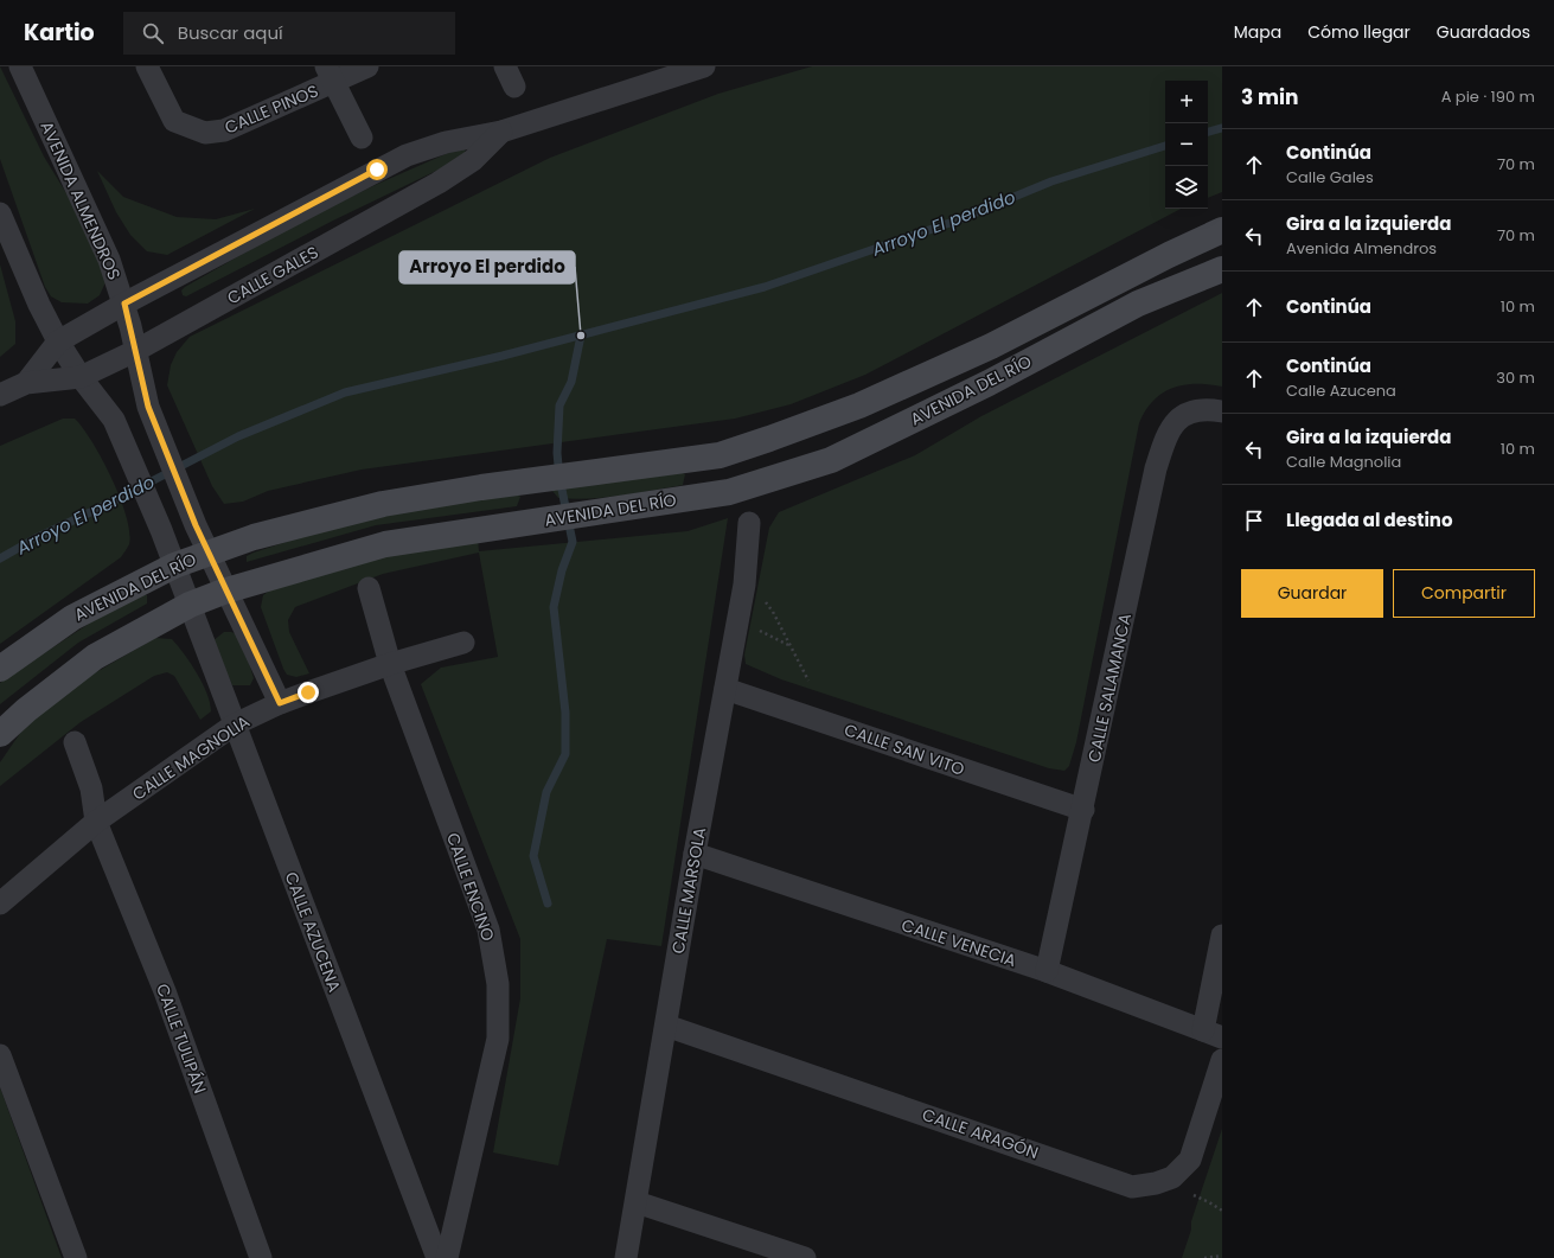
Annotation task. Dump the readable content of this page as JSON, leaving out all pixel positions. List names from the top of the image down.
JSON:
{
  "streets": {
    "street": [
      "CALLE PINOS",
      "AVENIDA ALMENDROS",
      "CALLE GALES",
      "AVENIDA DEL RÍO",
      "CALLE SALAMANCA",
      "CALLE SAN VITO",
      "CALLE MAGNOLIA",
      "CALLE ENCINO",
      "CALLE MARSOLA",
      "CALLE AZUCENA",
      "CALLE VENECIA",
      "CALLE TULIPÁN",
      "CALLE ARAGÓN"
    ]
  },
  "crossings": [
    ["AVENIDA ALMENDROS", "CALLE GALES"],
    ["AVENIDA ALMENDROS", "AVENIDA DEL RÍO"],
    ["AVENIDA DEL RÍO", "CALLE AZUCENA"],
    ["CALLE SALAMANCA", "CALLE SAN VITO"],
    ["CALLE SALAMANCA", "CALLE VENECIA"],
    ["CALLE SAN VITO", "CALLE MARSOLA"],
    ["CALLE MAGNOLIA", "CALLE ENCINO"],
    ["CALLE MAGNOLIA", "CALLE AZUCENA"],
    ["CALLE MAGNOLIA", "CALLE TULIPÁN"],
    ["CALLE MARSOLA", "CALLE VENECIA"],
    ["CALLE MARSOLA", "CALLE ARAGÓN"]
  ],
  "water": ["Arroyo El perdido"],
  "places": ["Arroyo El perdido"],
  "page": {
    "header": "Kartio",
    "search": "Buscar aquí",
    "nav": ["Mapa", "Cómo llegar", "Guardados"],
    "heading": ["3 min", "A pie · 190 m"],
    "map_buttons": ["+", "−"],
    "list": [
      ["Continúa", "Calle Gales", "70 m"],
      ["Gira a la izquierda", "Avenida Almendros", "70 m"],
      ["Continúa", "10 m"],
      ["Continúa", "Calle Azucena", "30 m"],
      ["Gira a la izquierda", "Calle Magnolia", "10 m"],
      "Llegada al destino"
    ],
    "buttons": ["Guardar", "Compartir"]
  }
}
